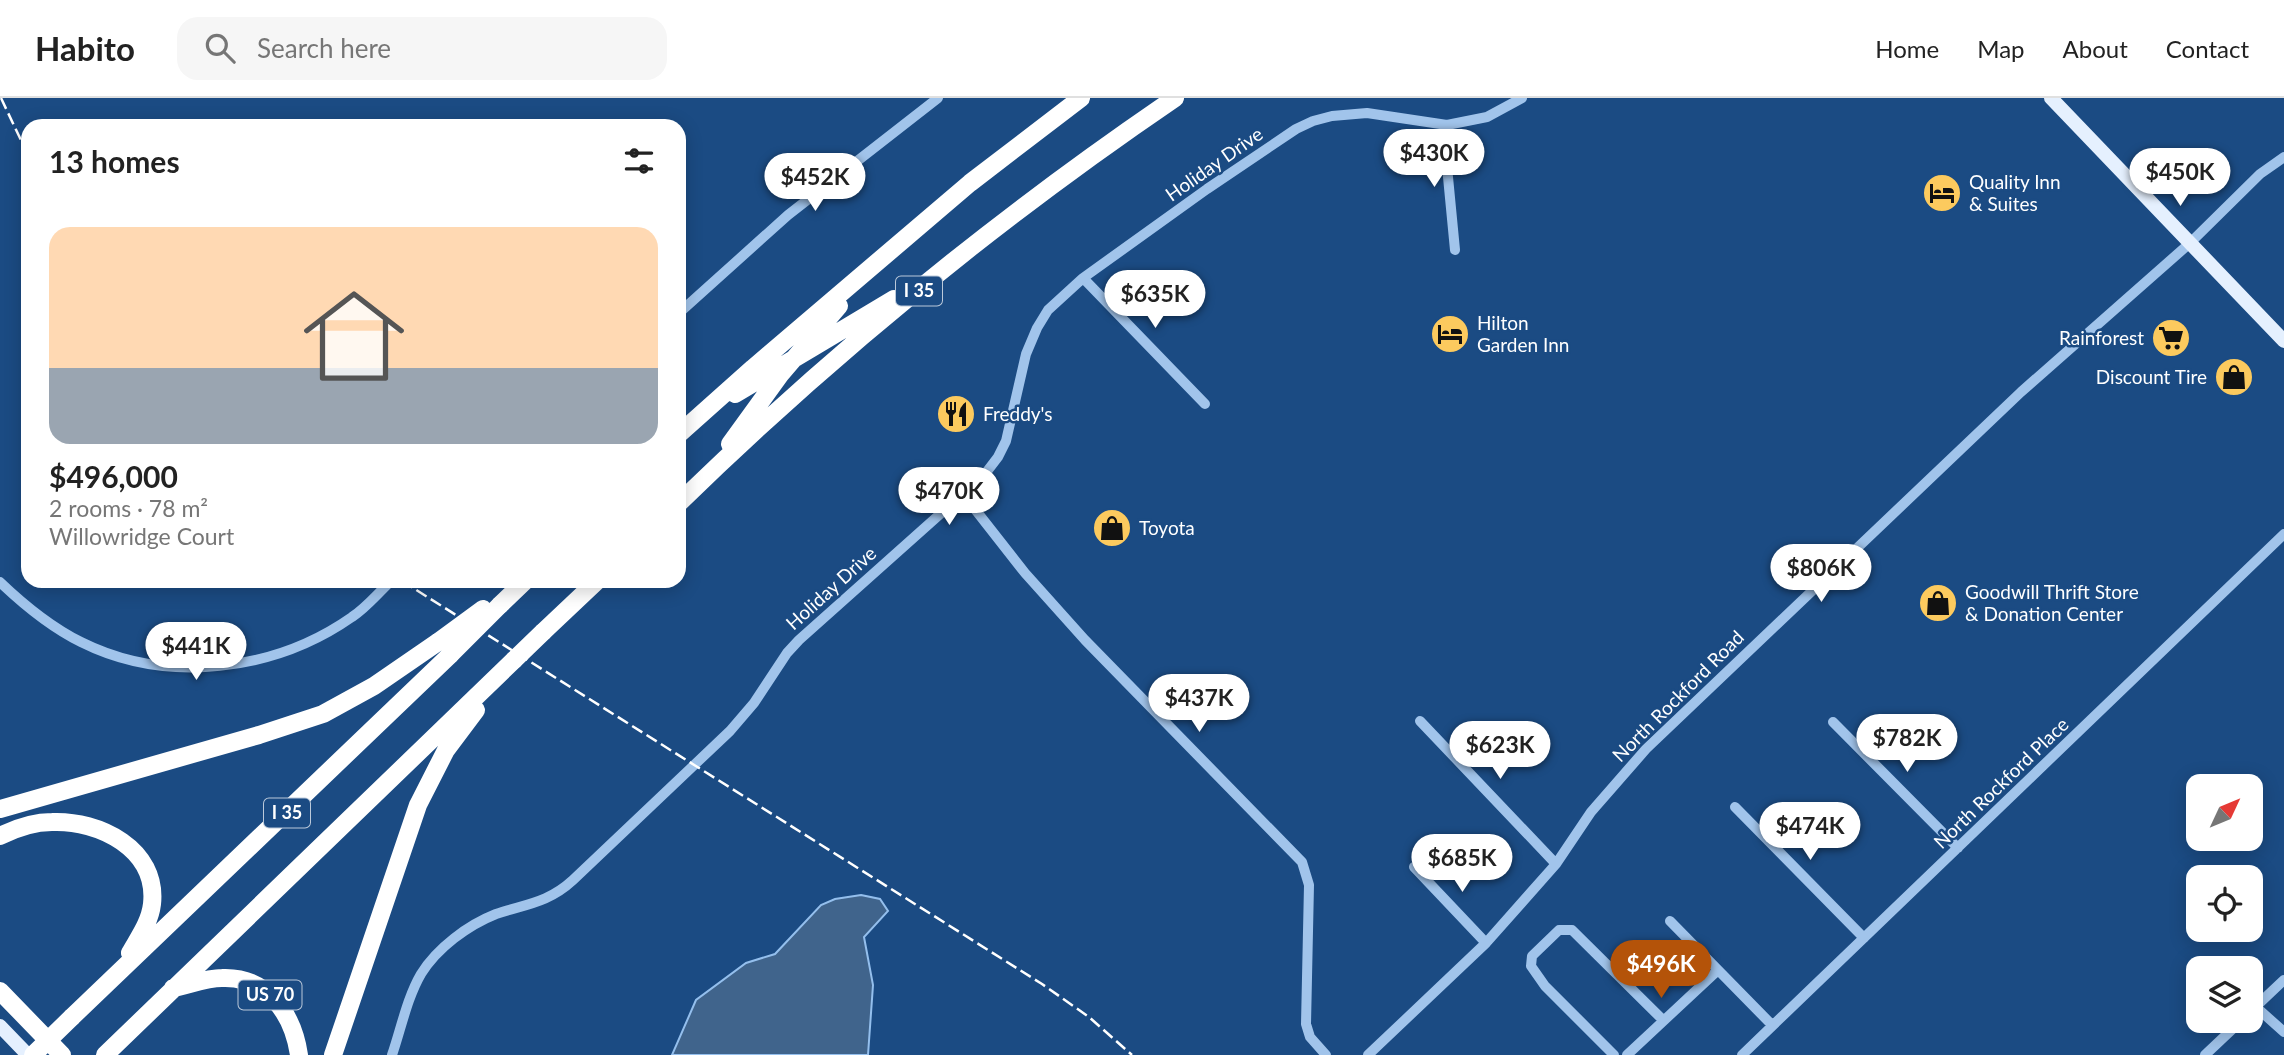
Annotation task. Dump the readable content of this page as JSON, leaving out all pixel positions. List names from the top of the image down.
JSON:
{
  "streets": {
    "highway": ["I 35", "US 70"],
    "street": ["Holiday Drive", "North Rockford Road", "North Rockford Place"]
  },
  "crossings": [
    ["I 35", "US 70"]
  ],
  "places": {
    "hotel": ["Quality Inn & Suites", "Hilton Garden Inn"],
    "supermarket": ["Rainforest"],
    "shop": ["Discount Tire", "Toyota", "Goodwill Thrift Store & Donation Center"],
    "restaurant": ["Freddy's"]
  },
  "north": "top right",
  "page": {
    "header": "Habito",
    "search": "Search here",
    "nav": [
      "Home",
      "Map",
      "About",
      "Contact"
    ],
    "heading": "13 homes",
    "price": [
      "$430K",
      "$450K",
      "$452K",
      "$635K",
      "$470K",
      "$806K",
      "$441K",
      "$437K",
      "$782K",
      "$623K",
      "$474K",
      "$685K",
      "$496K"
    ],
    "list": [
      {
        "name": "$496,000",
        "note": "2 rooms · 78 m² · Willowridge Court"
      }
    ]
  }
}
